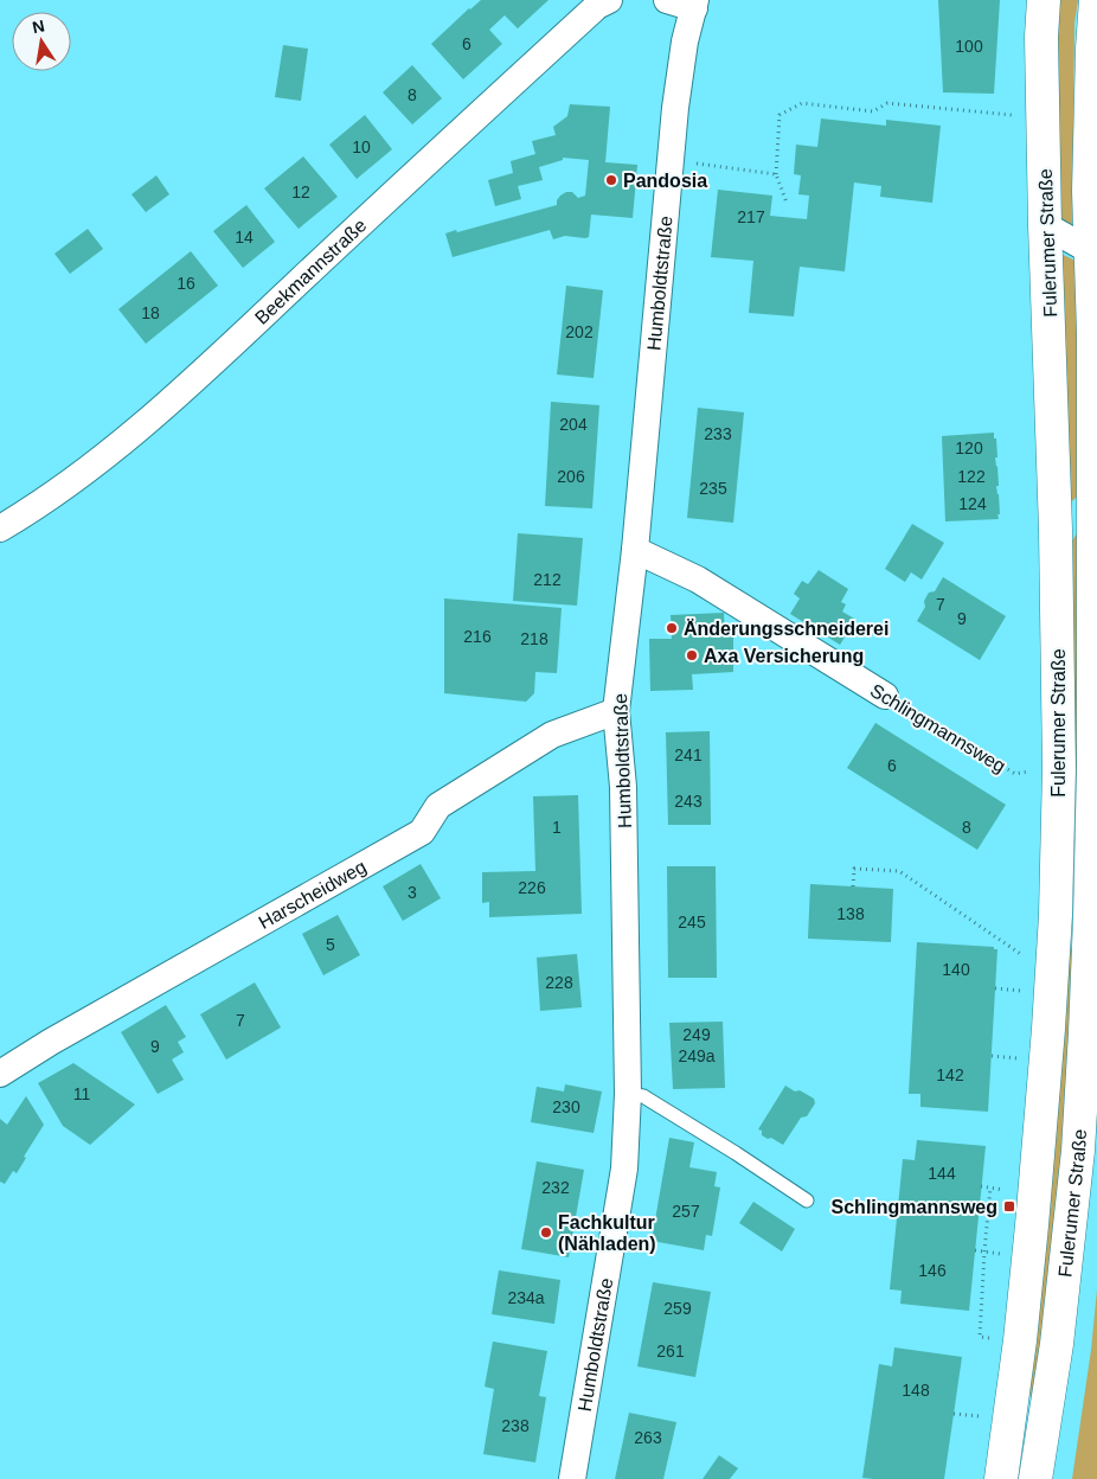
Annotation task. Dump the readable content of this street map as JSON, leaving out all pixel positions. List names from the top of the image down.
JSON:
{
  "streets": {
    "main road": ["Fulerumer Straße"],
    "street": [
      "Beekmannstraße",
      "Humboldtstraße",
      "Schlingmannsweg",
      "Harscheidweg"
    ]
  },
  "crossings": [
    ["Humboldtstraße", "Schlingmannsweg"],
    ["Humboldtstraße", "Harscheidweg"]
  ],
  "places": {
    "other": [
      "Pandosia",
      "Änderungsschneiderei",
      "Axa Versicherung",
      "Fachkultur (Nähladen)"
    ],
    "transit": ["Schlingmannsweg"]
  },
  "house_numbers": [
    "6",
    "100",
    "8",
    "10",
    "12",
    "217",
    "14",
    "16",
    "18",
    "202",
    "204",
    "233",
    "120",
    "206",
    "122",
    "235",
    "124",
    "212",
    "7",
    "9",
    "216",
    "218",
    "241",
    "6",
    "243",
    "1",
    "8",
    "226",
    "3",
    "138",
    "245",
    "5",
    "140",
    "228",
    "7",
    "249",
    "9",
    "249a",
    "142",
    "11",
    "230",
    "144",
    "232",
    "257",
    "146",
    "234a",
    "259",
    "261",
    "148",
    "238",
    "263"
  ],
  "north": "top"
}
